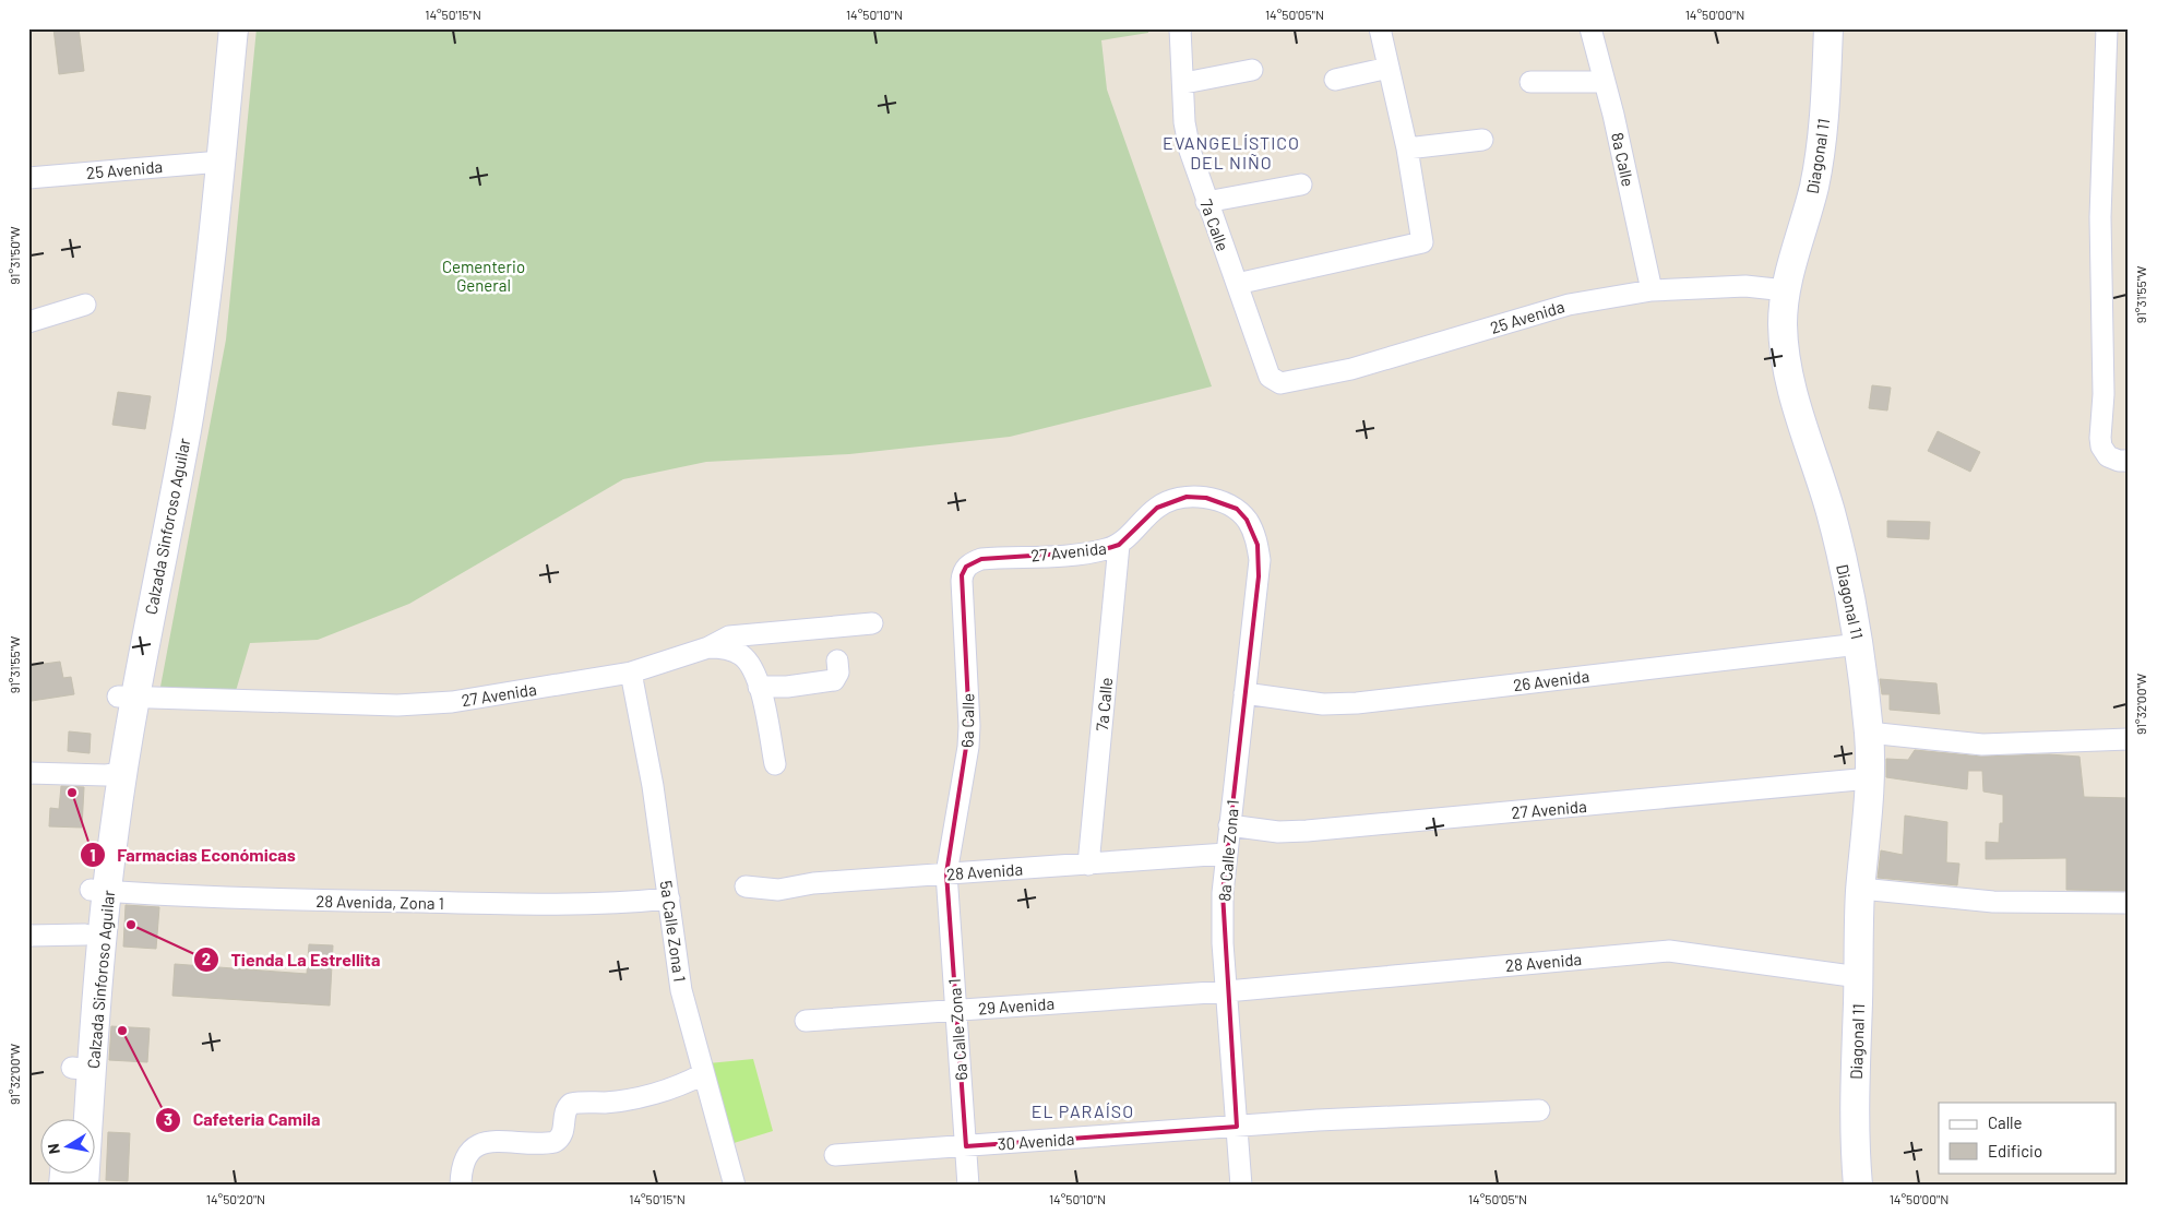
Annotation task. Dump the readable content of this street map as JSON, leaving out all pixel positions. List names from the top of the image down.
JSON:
{
  "streets": {
    "main road": ["Diagonal 11", "Calzada Sinforoso Aguilar"],
    "street": [
      "8a Calle",
      "25 Avenida",
      "7a Calle",
      "27 Avenida",
      "26 Avenida",
      "6a Calle",
      "8a Calle Zona 1",
      "28 Avenida",
      "28 Avenida, Zona 1",
      "5a Calle Zona 1",
      "29 Avenida",
      "6a Calle Zona 1",
      "30 Avenida"
    ]
  },
  "crossings": [
    ["Diagonal 11", "25 Avenida"],
    ["Diagonal 11", "27 Avenida"],
    ["Diagonal 11", "26 Avenida"],
    ["Diagonal 11", "28 Avenida"],
    ["8a Calle", "25 Avenida"],
    ["25 Avenida", "7a Calle"],
    ["25 Avenida", "Calzada Sinforoso Aguilar"],
    ["7a Calle", "27 Avenida"],
    ["7a Calle", "28 Avenida"],
    ["Calzada Sinforoso Aguilar", "27 Avenida"],
    ["Calzada Sinforoso Aguilar", "28 Avenida, Zona 1"],
    ["27 Avenida", "6a Calle"],
    ["27 Avenida", "8a Calle Zona 1"],
    ["27 Avenida", "5a Calle Zona 1"],
    ["26 Avenida", "8a Calle Zona 1"],
    ["6a Calle", "28 Avenida"],
    ["6a Calle", "6a Calle Zona 1"],
    ["8a Calle Zona 1", "28 Avenida"],
    ["8a Calle Zona 1", "29 Avenida"],
    ["8a Calle Zona 1", "30 Avenida"],
    ["28 Avenida", "29 Avenida"],
    ["28 Avenida", "6a Calle Zona 1"],
    ["28 Avenida, Zona 1", "5a Calle Zona 1"],
    ["29 Avenida", "6a Calle Zona 1"],
    ["6a Calle Zona 1", "30 Avenida"]
  ],
  "districts": ["EVANGELÍSTICO DEL NIÑO", "EL PARAÍSO"],
  "parks": ["Cementerio General"],
  "places": ["Farmacias Económicas", "Tienda La Estrellita", "Cafeteria Camila"],
  "legend": ["Calle", "Edificio"],
  "north": "left",
  "coordinates": [
    "14°50'15\"N",
    "14°50'10\"N",
    "14°50'05\"N",
    "14°50'00\"N",
    "91°31'50\"W",
    "91°31'55\"W",
    "91°32'00\"W",
    "14°50'20\"N"
  ]
}
